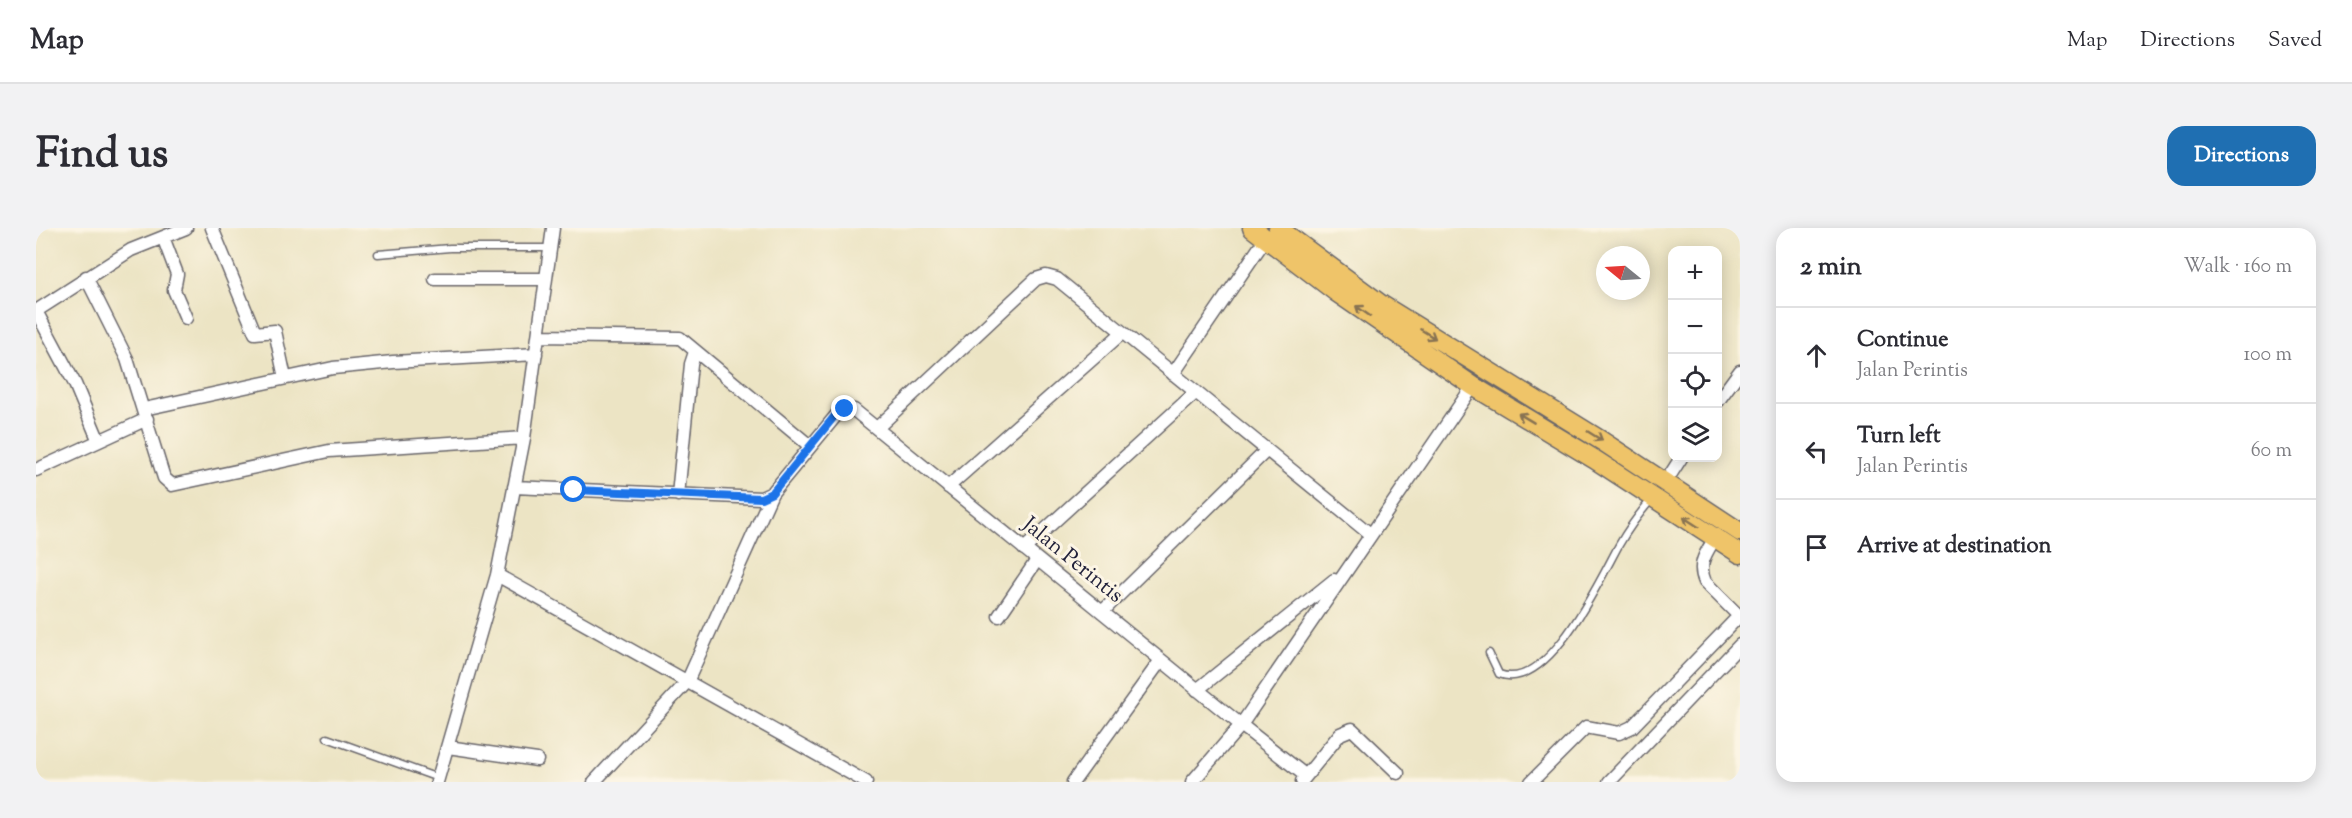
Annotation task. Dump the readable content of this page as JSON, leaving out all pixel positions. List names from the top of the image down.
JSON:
{
  "streets": {
    "street": ["Jalan Perintis"]
  },
  "north": "left",
  "page": {
    "header": "Map",
    "nav": ["Map", "Directions", "Saved"],
    "title": "Find us",
    "buttons": "Directions",
    "heading": ["2 min", "Walk · 160 m"],
    "map_buttons": ["+", "−"],
    "list": [
      ["Continue", "Jalan Perintis", "100 m"],
      ["Turn left", "Jalan Perintis", "60 m"],
      "Arrive at destination"
    ]
  }
}
